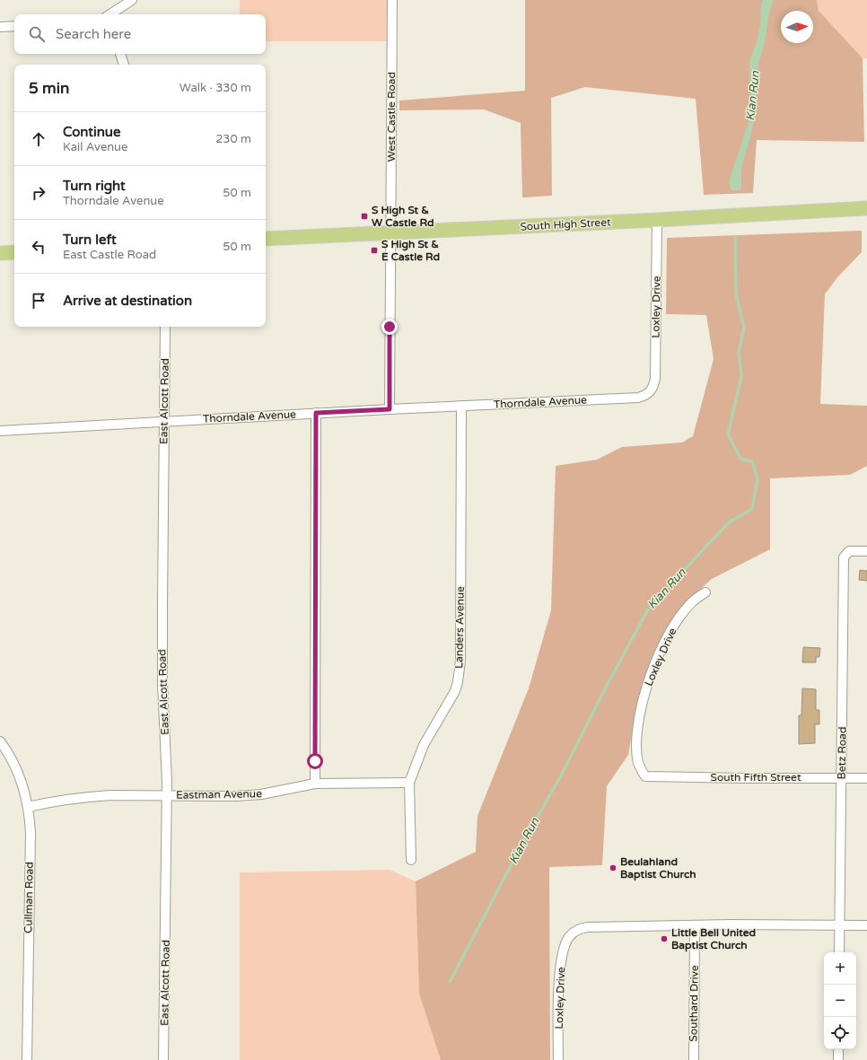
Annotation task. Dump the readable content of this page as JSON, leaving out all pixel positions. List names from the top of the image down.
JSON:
{
  "streets": {
    "main road": ["South High Street"],
    "street": [
      "West Castle Road",
      "Loxley Drive",
      "East Alcott Road",
      "Thorndale Avenue",
      "Landers Avenue",
      "Betz Road",
      "South Fifth Street",
      "Eastman Avenue",
      "Cullman Road",
      "Southard Drive"
    ]
  },
  "crossings": [
    ["West Castle Road", "South High Street"],
    ["West Castle Road", "Thorndale Avenue"],
    ["South High Street", "Loxley Drive"],
    ["Loxley Drive", "Thorndale Avenue"],
    ["Loxley Drive", "South Fifth Street"],
    ["Loxley Drive", "Southard Drive"],
    ["East Alcott Road", "Thorndale Avenue"],
    ["East Alcott Road", "Eastman Avenue"],
    ["Thorndale Avenue", "Landers Avenue"],
    ["Landers Avenue", "Eastman Avenue"],
    ["Betz Road", "South Fifth Street"],
    ["Eastman Avenue", "Cullman Road"]
  ],
  "water": ["Kian Run"],
  "places": {
    "transit": ["S High St & W Castle Rd", "S High St & E Castle Rd"],
    "other": ["Beulahland Baptist Church", "Little Bell United Baptist Church"]
  },
  "north": "right",
  "page": {
    "search": "Search here",
    "heading": ["5 min", "Walk · 330 m"],
    "list": [
      ["Continue", "Kail Avenue", "230 m"],
      ["Turn right", "Thorndale Avenue", "50 m"],
      ["Turn left", "East Castle Road", "50 m"],
      "Arrive at destination"
    ],
    "map_buttons": ["+", "−"]
  }
}
